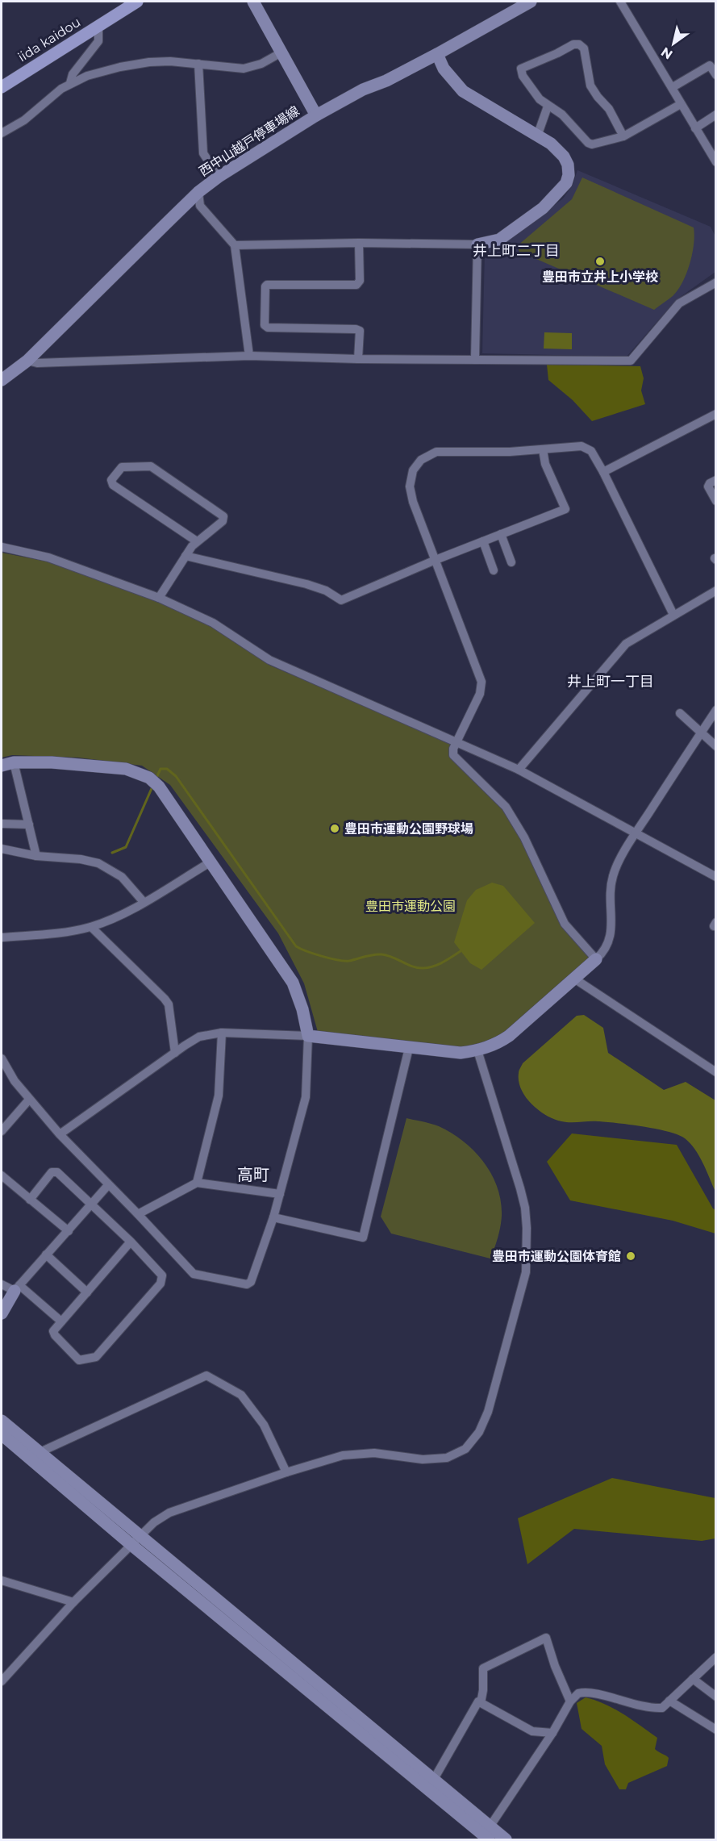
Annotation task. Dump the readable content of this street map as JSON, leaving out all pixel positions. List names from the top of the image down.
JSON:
{
  "streets": {
    "main road": ["iida kaidou"],
    "street": ["西中山越戸停車場線"]
  },
  "districts": ["井上町二丁目", "井上町一丁目", "高町"],
  "parks": ["豊田市運動公園"],
  "places": ["豊田市立井上小学校", "豊田市運動公園野球場", "豊田市運動公園体育館"],
  "north": "bottom left"
}
